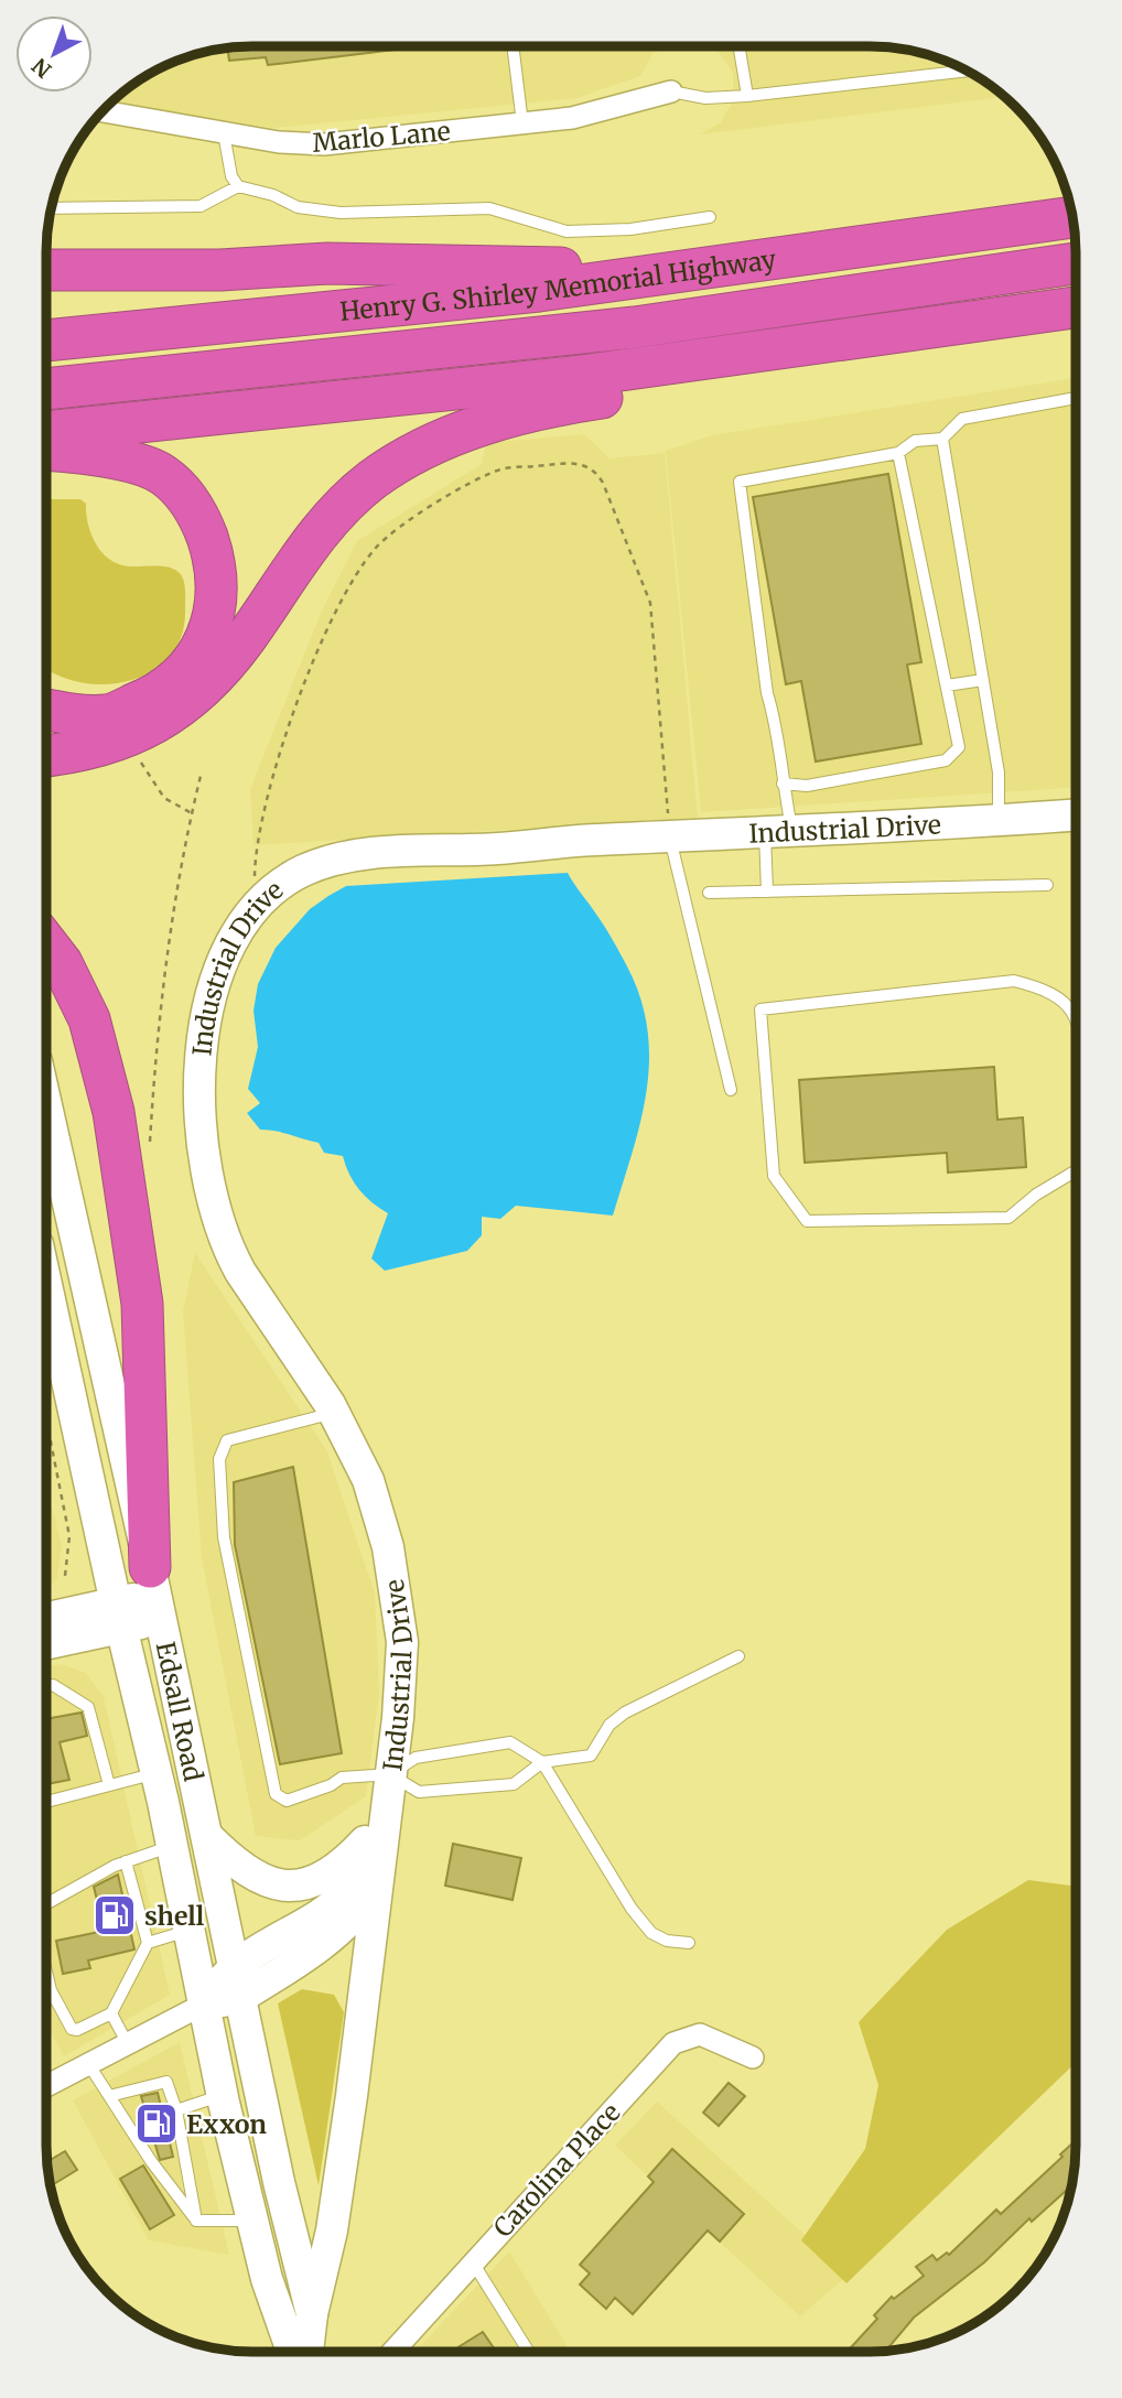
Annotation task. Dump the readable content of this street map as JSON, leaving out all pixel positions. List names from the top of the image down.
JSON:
{
  "streets": {
    "highway": ["Henry G. Shirley Memorial Highway"],
    "main road": ["Industrial Drive", "Edsall Road"],
    "street": ["Marlo Lane", "Carolina Place"]
  },
  "crossings": [
    ["Industrial Drive", "Edsall Road"]
  ],
  "places": {
    "fuel station": ["shell", "Exxon"]
  },
  "north": "bottom left"
}
